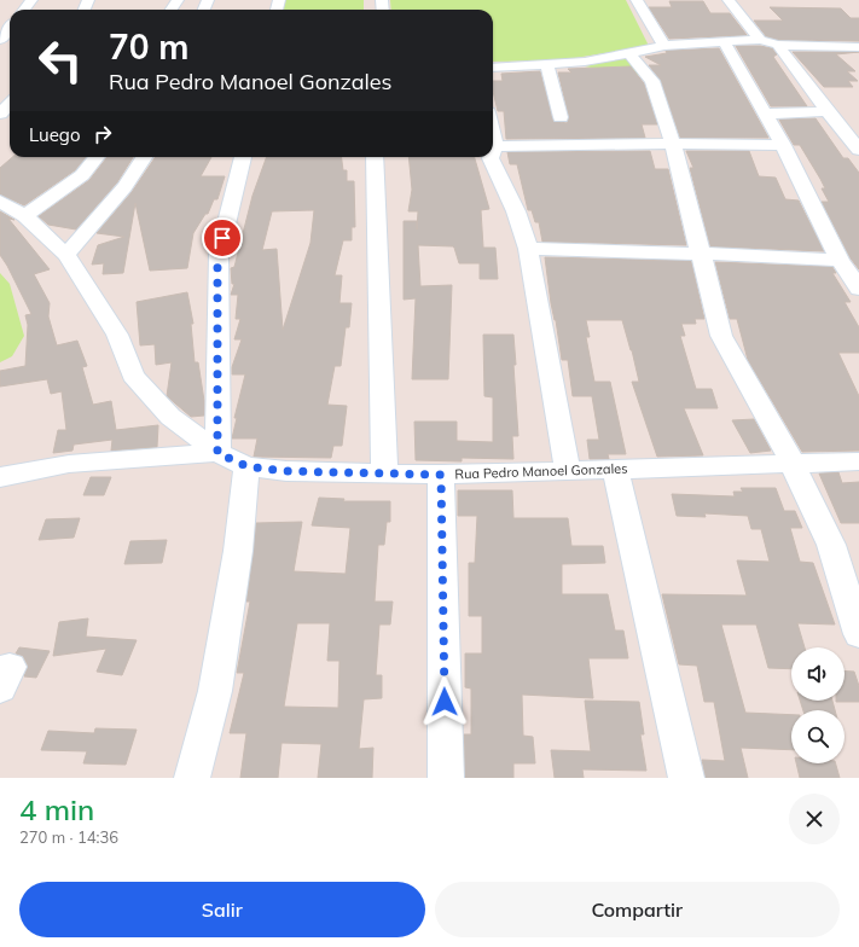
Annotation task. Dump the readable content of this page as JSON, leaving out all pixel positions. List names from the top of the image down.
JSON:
{
  "streets": {
    "street": ["Rua Pedro Manoel Gonzales"]
  },
  "page": {
    "turn": ["70 m", "Rua Pedro Manoel Gonzales"],
    "then": "Luego",
    "heading": ["4 min", "270 m · 14:36"],
    "buttons": ["Salir", "Compartir"]
  }
}
